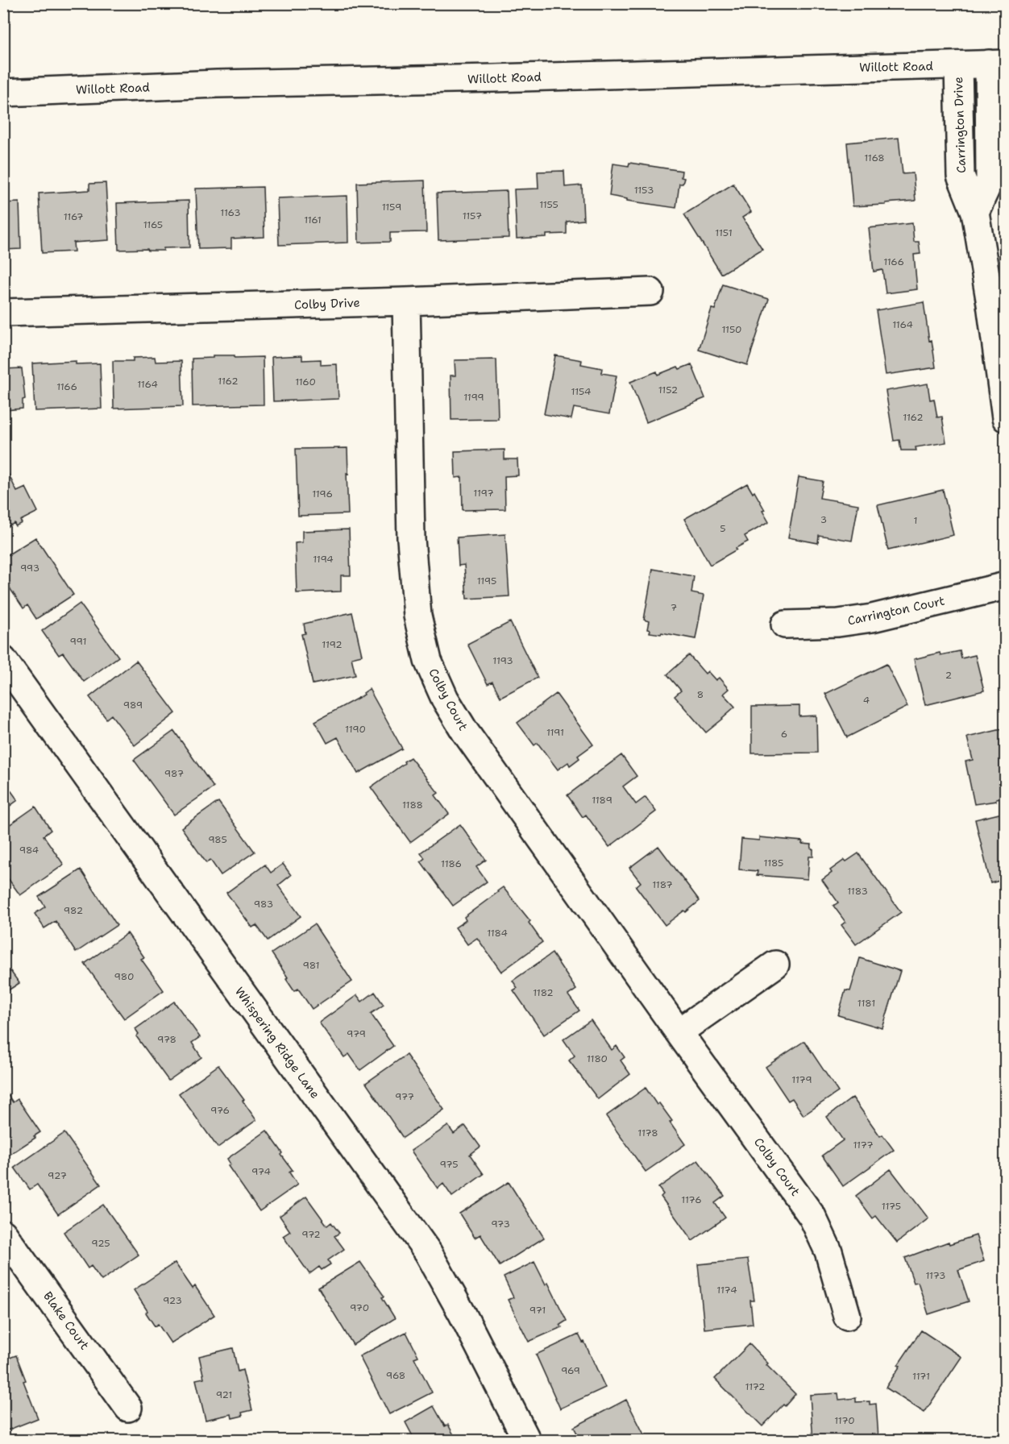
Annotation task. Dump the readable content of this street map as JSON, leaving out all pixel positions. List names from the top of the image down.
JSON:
{
  "streets": {
    "street": [
      "Willott Road",
      "Carrington Drive",
      "Colby Drive",
      "Carrington Court",
      "Colby Court",
      "Whispering Ridge Lane",
      "Blake Court"
    ]
  },
  "crossings": [
    ["Willott Road", "Carrington Drive"],
    ["Colby Drive", "Colby Court"]
  ],
  "house_numbers": [
    "1168",
    "1153",
    "1155",
    "1159",
    "1163",
    "1157",
    "1167",
    "1161",
    "1165",
    "1151",
    "1166",
    "1164",
    "1150",
    "1162",
    "1160",
    "1164",
    "1166",
    "1152",
    "1154",
    "1199",
    "1162",
    "1197",
    "1196",
    "3",
    "1",
    "5",
    "1194",
    "993",
    "1195",
    "7",
    "991",
    "1192",
    "1193",
    "2",
    "8",
    "4",
    "989",
    "1190",
    "1191",
    "6",
    "987",
    "1189",
    "1188",
    "985",
    "984",
    "1185",
    "1186",
    "1187",
    "1183",
    "983",
    "982",
    "1184",
    "981",
    "980",
    "1182",
    "1181",
    "979",
    "978",
    "1180",
    "1179",
    "977",
    "976",
    "1178",
    "1177",
    "975",
    "974",
    "927",
    "1176",
    "1175",
    "973",
    "972",
    "925",
    "1173",
    "1174",
    "923",
    "970",
    "971",
    "969",
    "968",
    "1171",
    "1172",
    "921",
    "1170"
  ]
}
